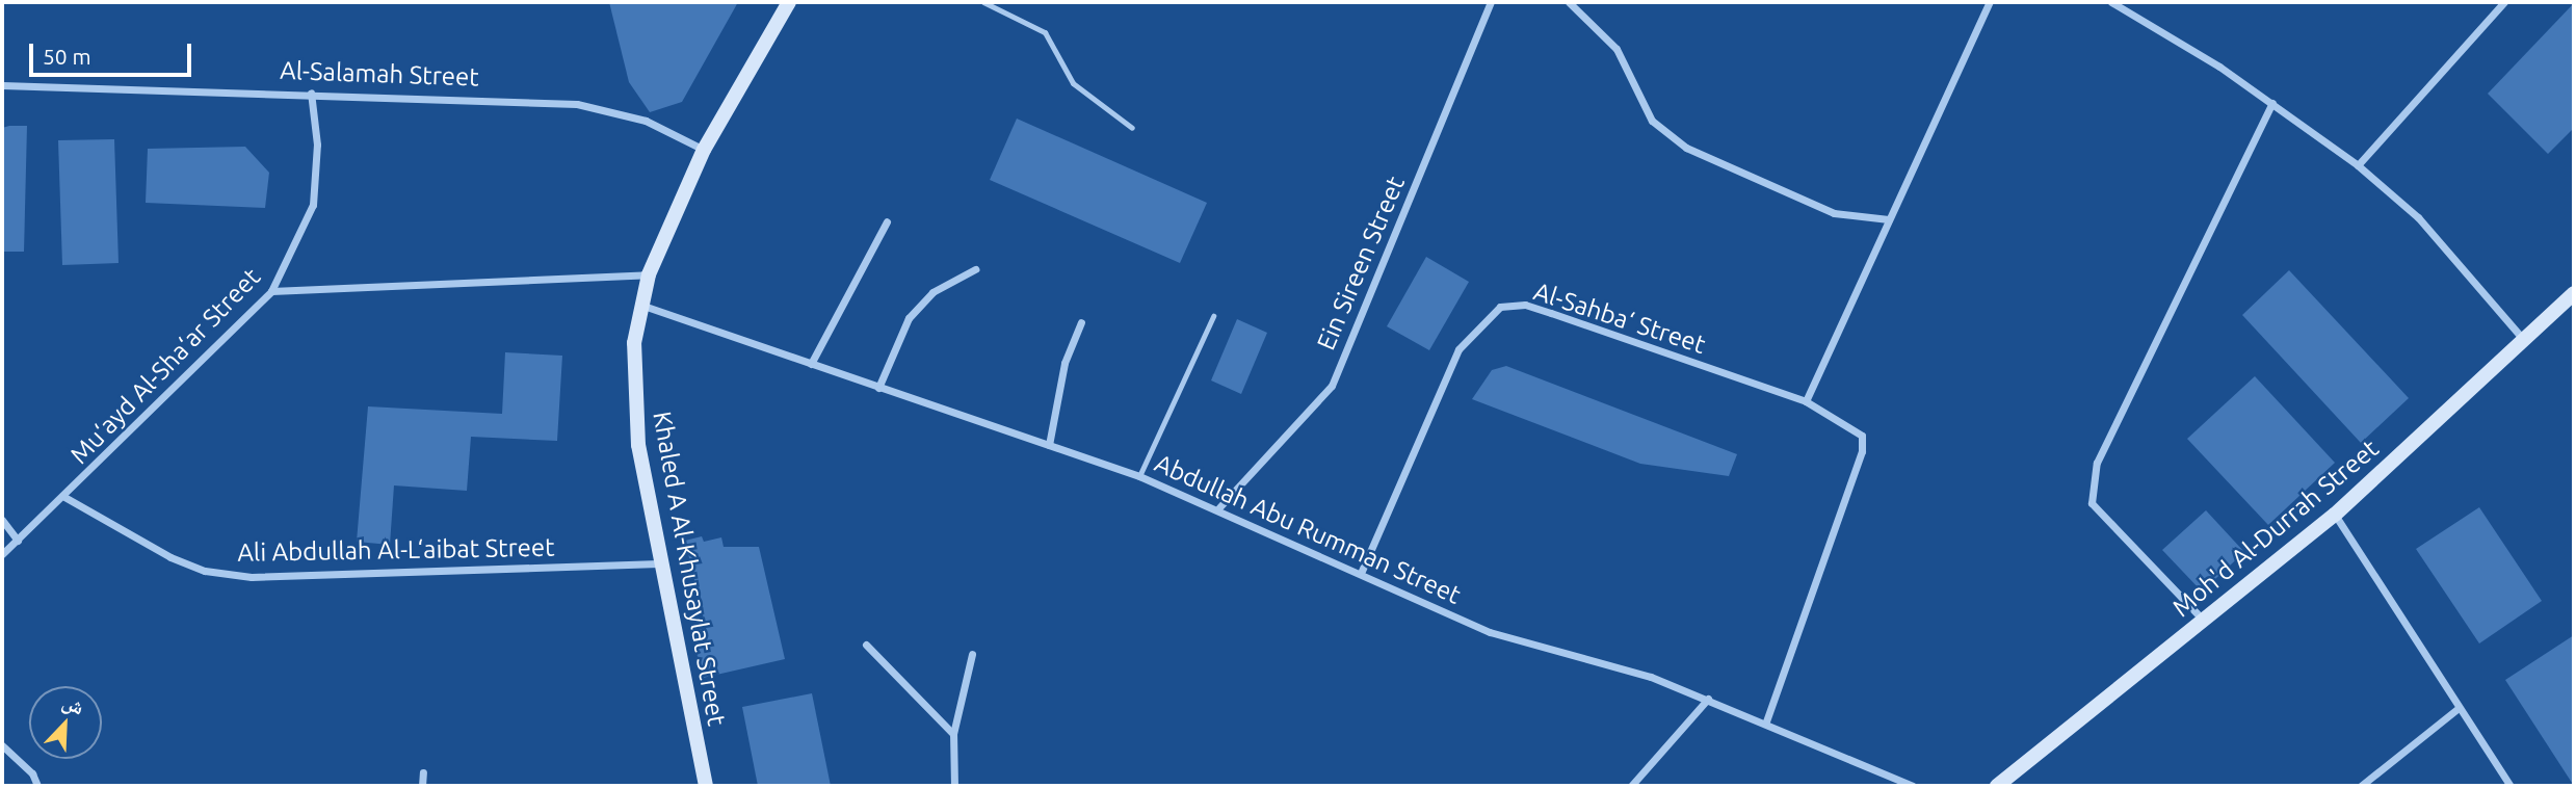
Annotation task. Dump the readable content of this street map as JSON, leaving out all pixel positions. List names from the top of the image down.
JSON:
{
  "streets": {
    "street": [
      "Al-Salamah Street",
      "Ein Sireen Street",
      "Al-Sahba‘ Street",
      "Mu‘ayd Al-Sha‘ar Street",
      "Moh'd Al-Durrah Street",
      "Abdullah Abu Rumman Street",
      "Ali Abdullah Al-L‘aibat Street",
      "Khaled A Al-Khusaylat Street"
    ]
  },
  "crossings": [
    ["Al-Salamah Street", "Mu‘ayd Al-Sha‘ar Street"],
    ["Al-Salamah Street", "Khaled A Al-Khusaylat Street"],
    ["Ein Sireen Street", "Abdullah Abu Rumman Street"],
    ["Al-Sahba‘ Street", "Abdullah Abu Rumman Street"],
    ["Mu‘ayd Al-Sha‘ar Street", "Ali Abdullah Al-L‘aibat Street"],
    ["Abdullah Abu Rumman Street", "Khaled A Al-Khusaylat Street"],
    ["Ali Abdullah Al-L‘aibat Street", "Khaled A Al-Khusaylat Street"]
  ],
  "scale_bar": "50 m",
  "north": "top right"
}
